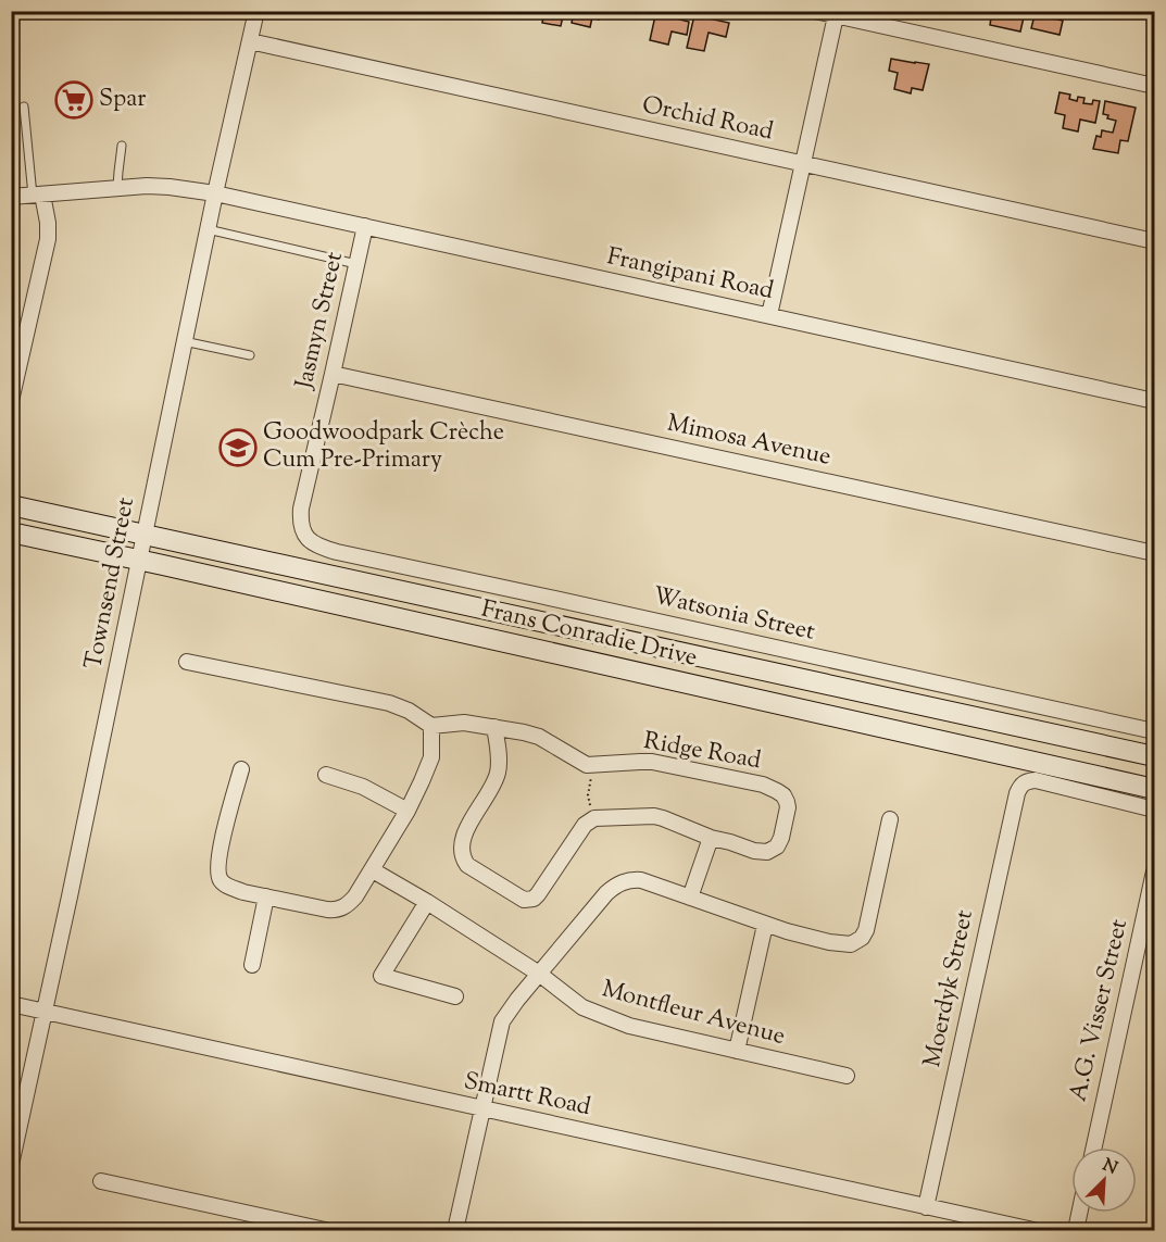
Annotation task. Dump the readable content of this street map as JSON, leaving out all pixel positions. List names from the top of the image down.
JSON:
{
  "streets": {
    "main road": ["Frans Conradie Drive"],
    "street": [
      "Orchid Road",
      "Frangipani Road",
      "Jasmyn Street",
      "Mimosa Avenue",
      "Townsend Street",
      "Watsonia Street",
      "Ridge Road",
      "Moerdyk Street",
      "A.G. Visser Street",
      "Montfleur Avenue",
      "Smartt Road"
    ]
  },
  "crossings": [
    ["Orchid Road", "Townsend Street"],
    ["Frangipani Road", "Jasmyn Street"],
    ["Frangipani Road", "Townsend Street"],
    ["Jasmyn Street", "Mimosa Avenue"],
    ["Jasmyn Street", "Watsonia Street"],
    ["Townsend Street", "Frans Conradie Drive"],
    ["Townsend Street", "Smartt Road"],
    ["Moerdyk Street", "Smartt Road"]
  ],
  "places": {
    "supermarket": ["Spar"],
    "school or university": ["Goodwoodpark Crèche Cum Pre-Primary"]
  },
  "north": "top right"
}
